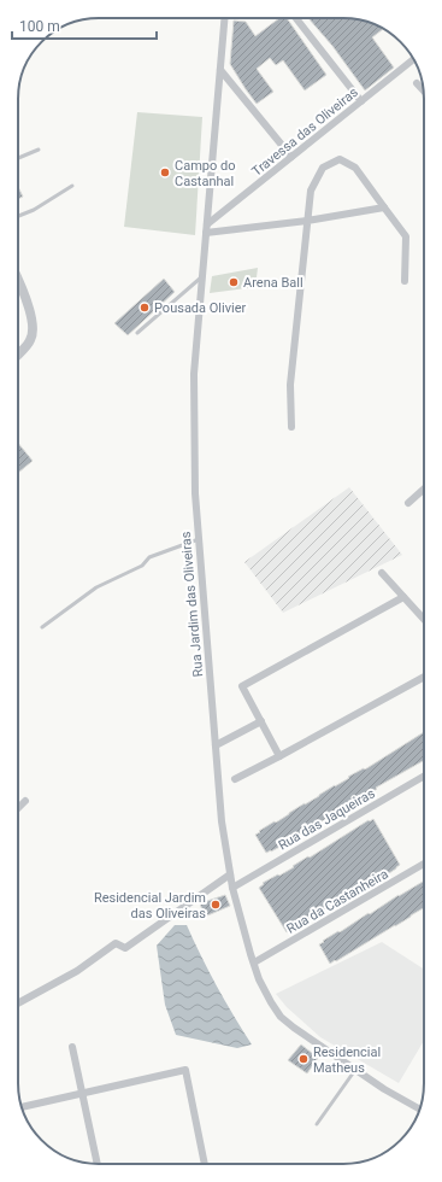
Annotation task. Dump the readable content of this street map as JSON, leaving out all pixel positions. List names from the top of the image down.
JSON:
{
  "streets": {
    "street": [
      "Travessa das Oliveiras",
      "Rua Jardim das Oliveiras",
      "Rua das Jaqueiras",
      "Rua da Castanheira"
    ]
  },
  "crossings": [
    ["Travessa das Oliveiras", "Rua Jardim das Oliveiras"],
    ["Rua Jardim das Oliveiras", "Rua das Jaqueiras"],
    ["Rua Jardim das Oliveiras", "Rua da Castanheira"]
  ],
  "places": [
    "Campo do Castanhal",
    "Arena Ball",
    "Pousada Olivier",
    "Residencial Jardim das Oliveiras",
    "Residencial Matheus"
  ],
  "scale_bar": "100 m"
}
